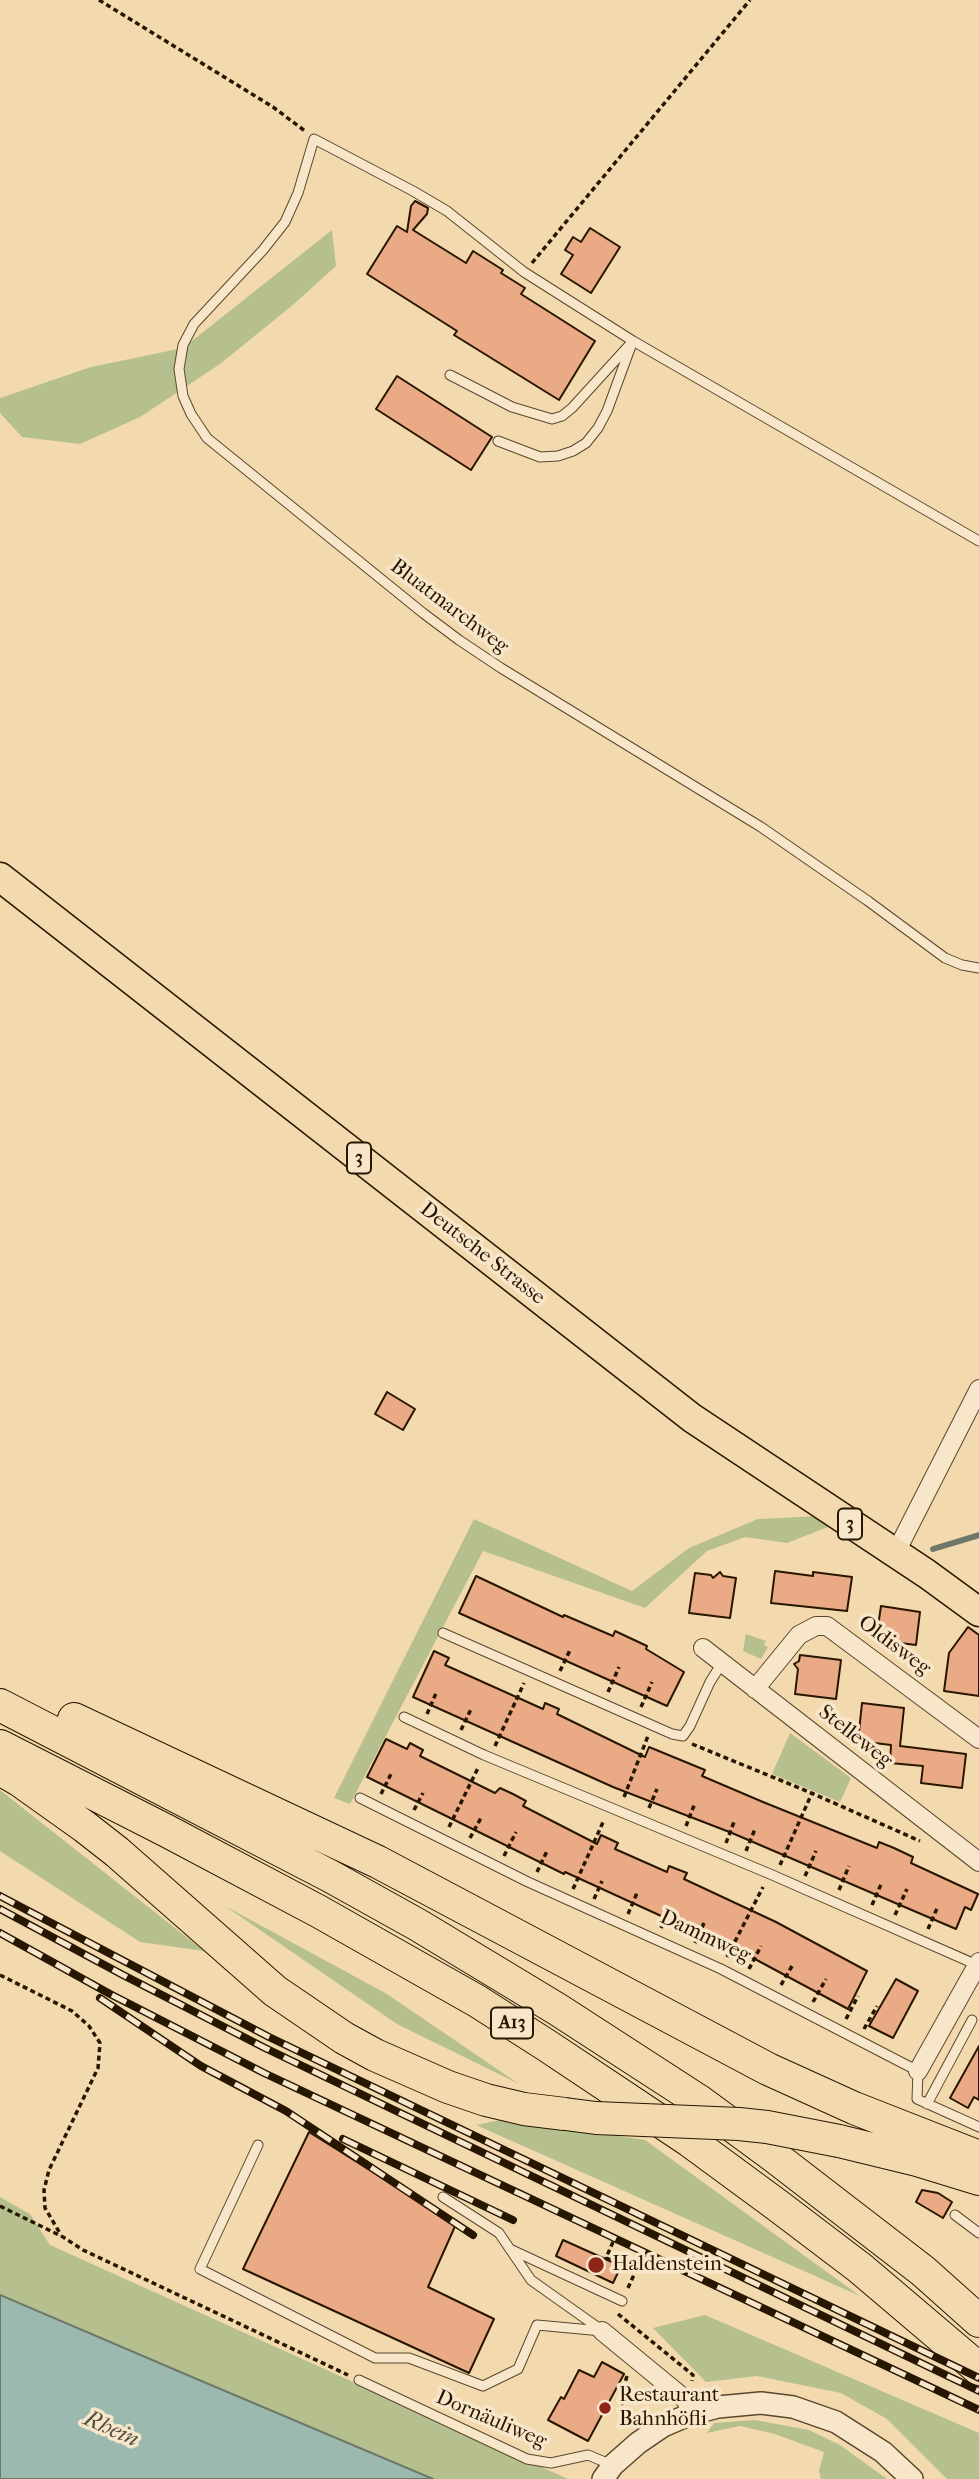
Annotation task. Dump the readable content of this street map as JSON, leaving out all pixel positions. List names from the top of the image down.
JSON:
{
  "streets": {
    "highway": ["A13"],
    "main road": ["3", "Deutsche Strasse"],
    "street": ["Oldisweg", "Stelleweg"],
    "lane": ["Bluatmarchweg", "Dammweg", "Dornäuliweg"]
  },
  "crossings": [
    ["Oldisweg", "Stelleweg"]
  ],
  "water": ["Rhein"],
  "places": ["Haldenstein", "Restaurant Bahnhöfli"]
}
